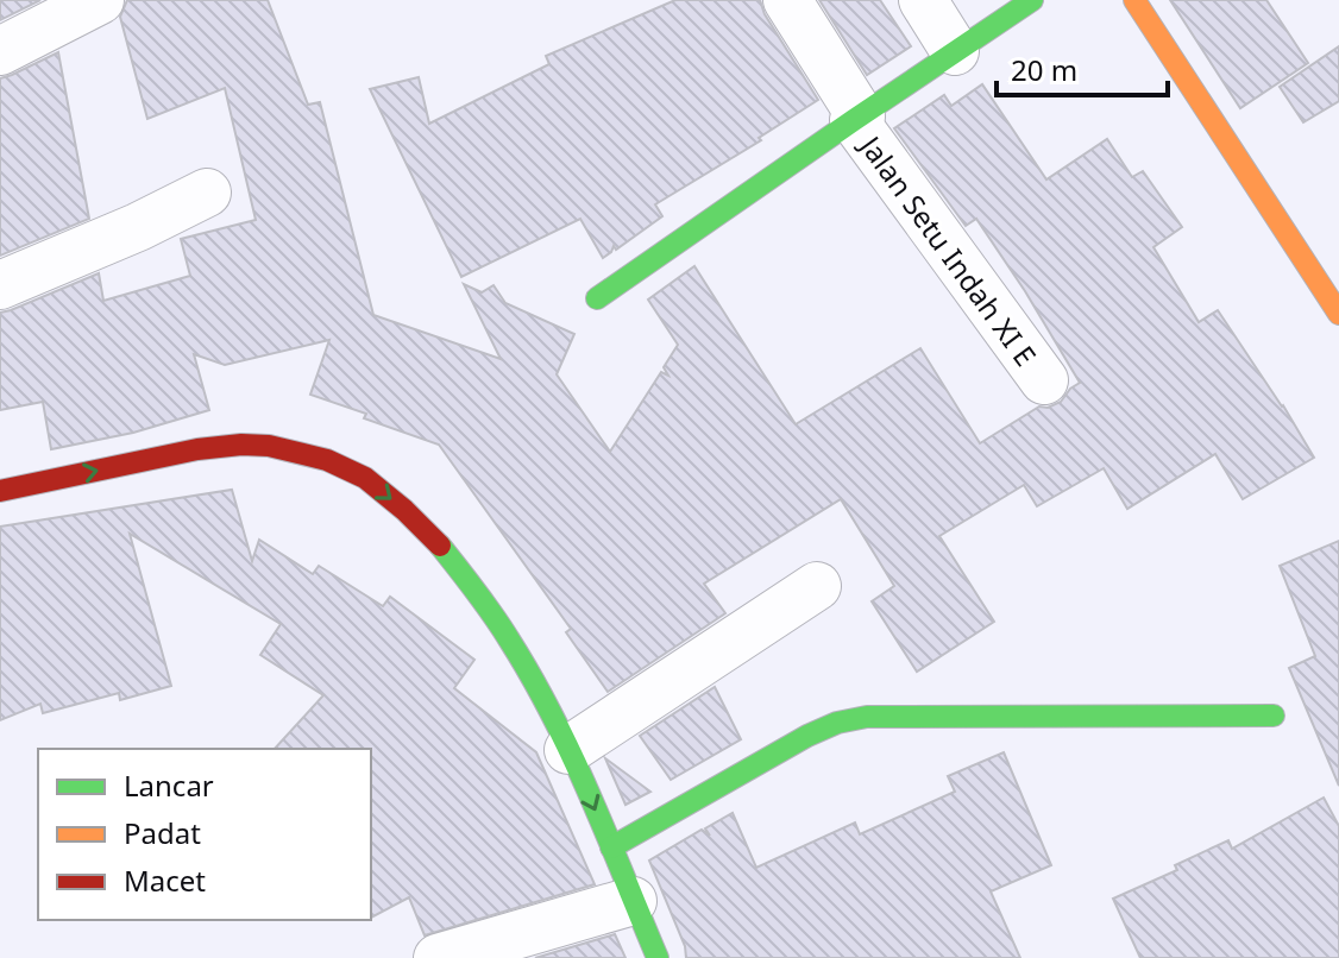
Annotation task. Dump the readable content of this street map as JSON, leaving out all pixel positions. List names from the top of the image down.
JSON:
{
  "streets": {
    "street": ["Jalan Setu Indah XI E"]
  },
  "legend": ["Lancar", "Padat", "Macet"],
  "scale_bar": "20 m"
}
